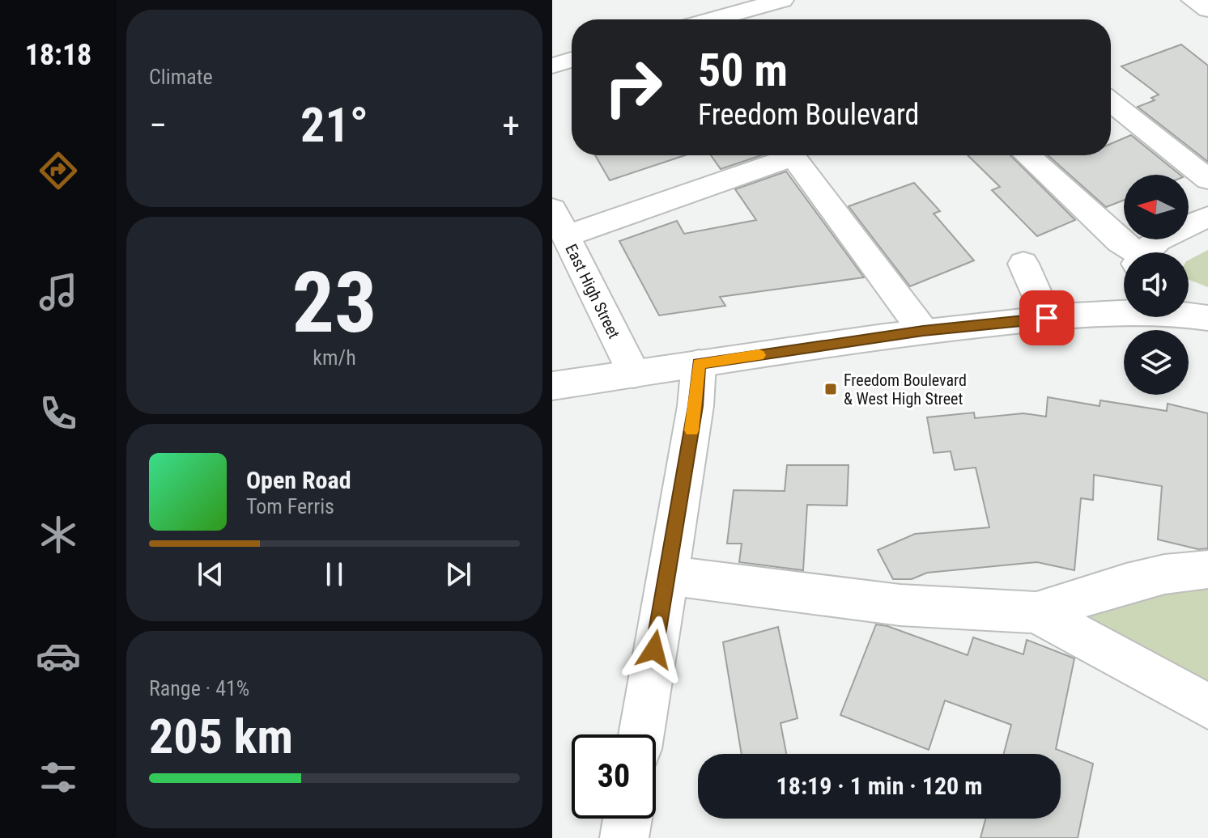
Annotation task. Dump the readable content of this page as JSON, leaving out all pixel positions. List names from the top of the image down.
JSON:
{
  "streets": {
    "street": ["East High Street"]
  },
  "places": {
    "transit": ["Freedom Boulevard & West High Street"]
  },
  "north": "left",
  "page": {
    "tabs": "18:18",
    "tile": [
      "Climate",
      ["23", "km/h"],
      ["Range · 41%", "205 km"]
    ],
    "turn": ["50 m", "Freedom Boulevard"],
    "heat": ["−", "21°", "+"],
    "song": ["Open Road", "Tom Ferris"],
    "limit": "30",
    "trip": "18:19 · 1 min · 120 m"
  }
}
